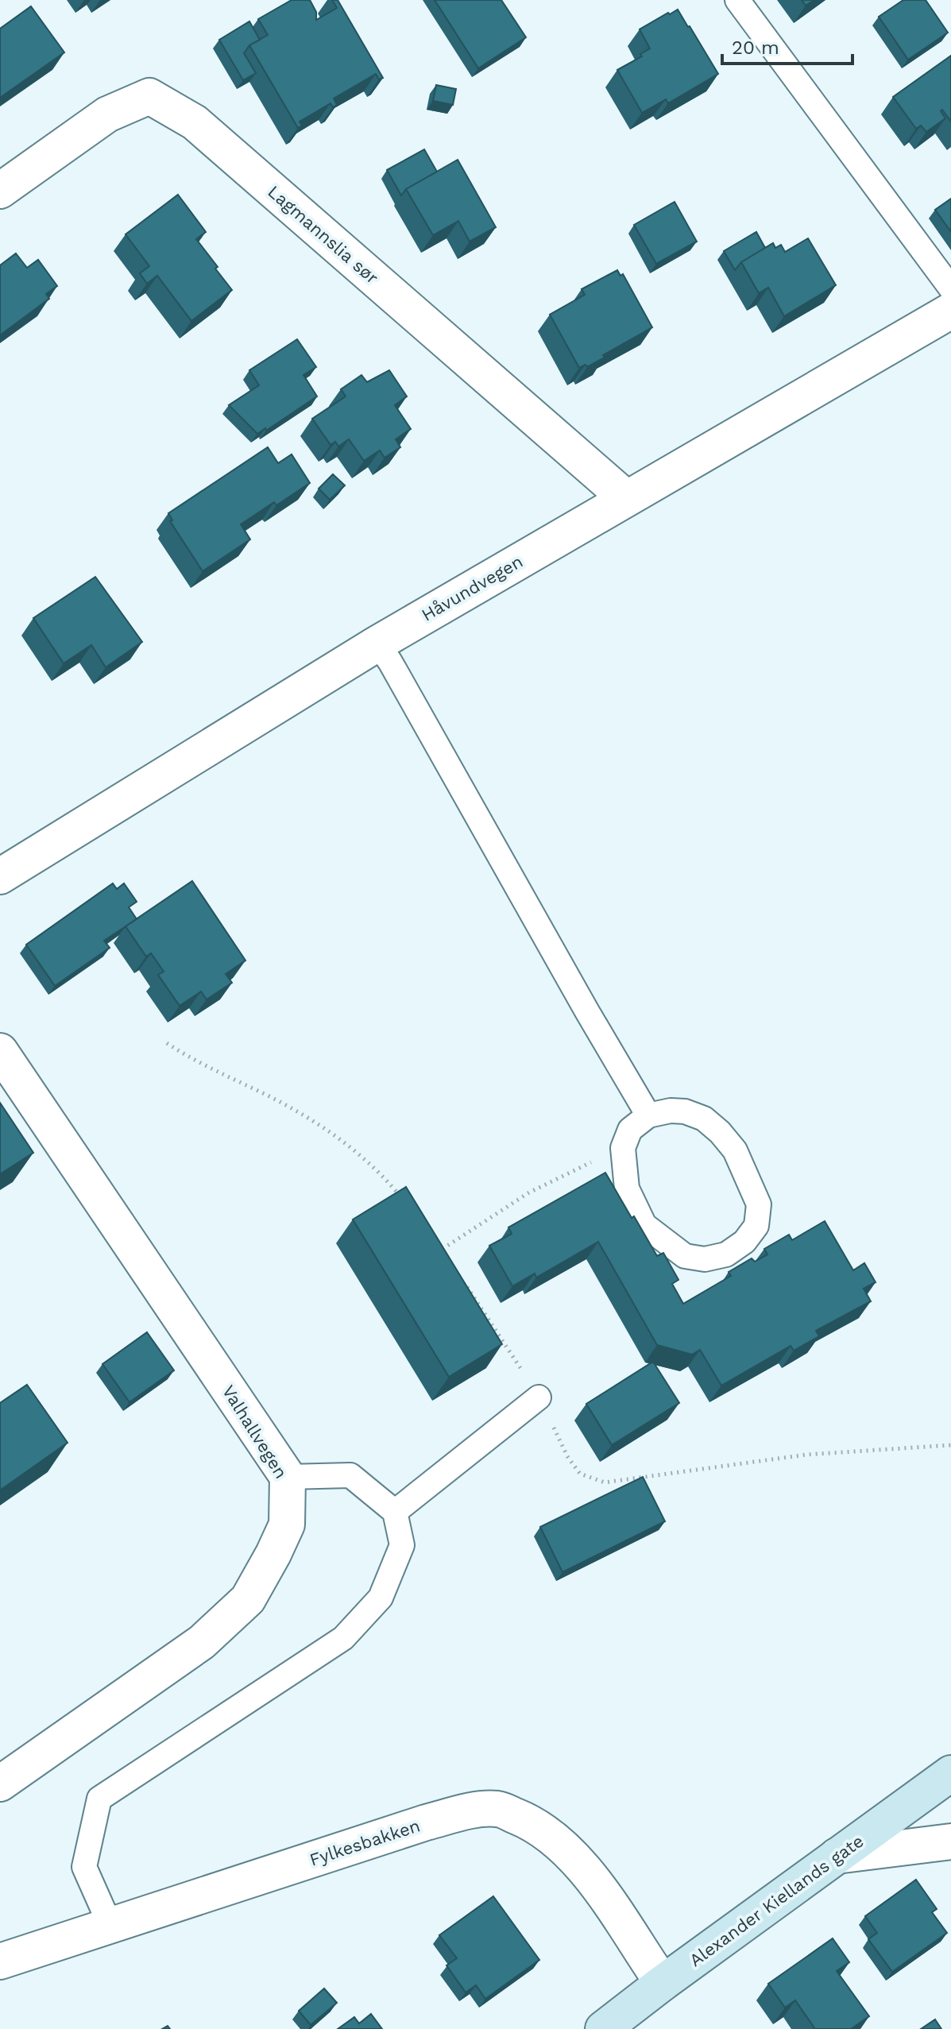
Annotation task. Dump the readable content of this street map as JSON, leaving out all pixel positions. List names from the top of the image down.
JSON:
{
  "streets": {
    "main road": ["Alexander Kiellands gate"],
    "street": [
      "Lagmannslia sør",
      "Håvundvegen",
      "Valhallvegen",
      "Fylkesbakken"
    ]
  },
  "crossings": [
    ["Lagmannslia sør", "Håvundvegen"],
    ["Fylkesbakken", "Alexander Kiellands gate"]
  ],
  "scale_bar": "20 m"
}
